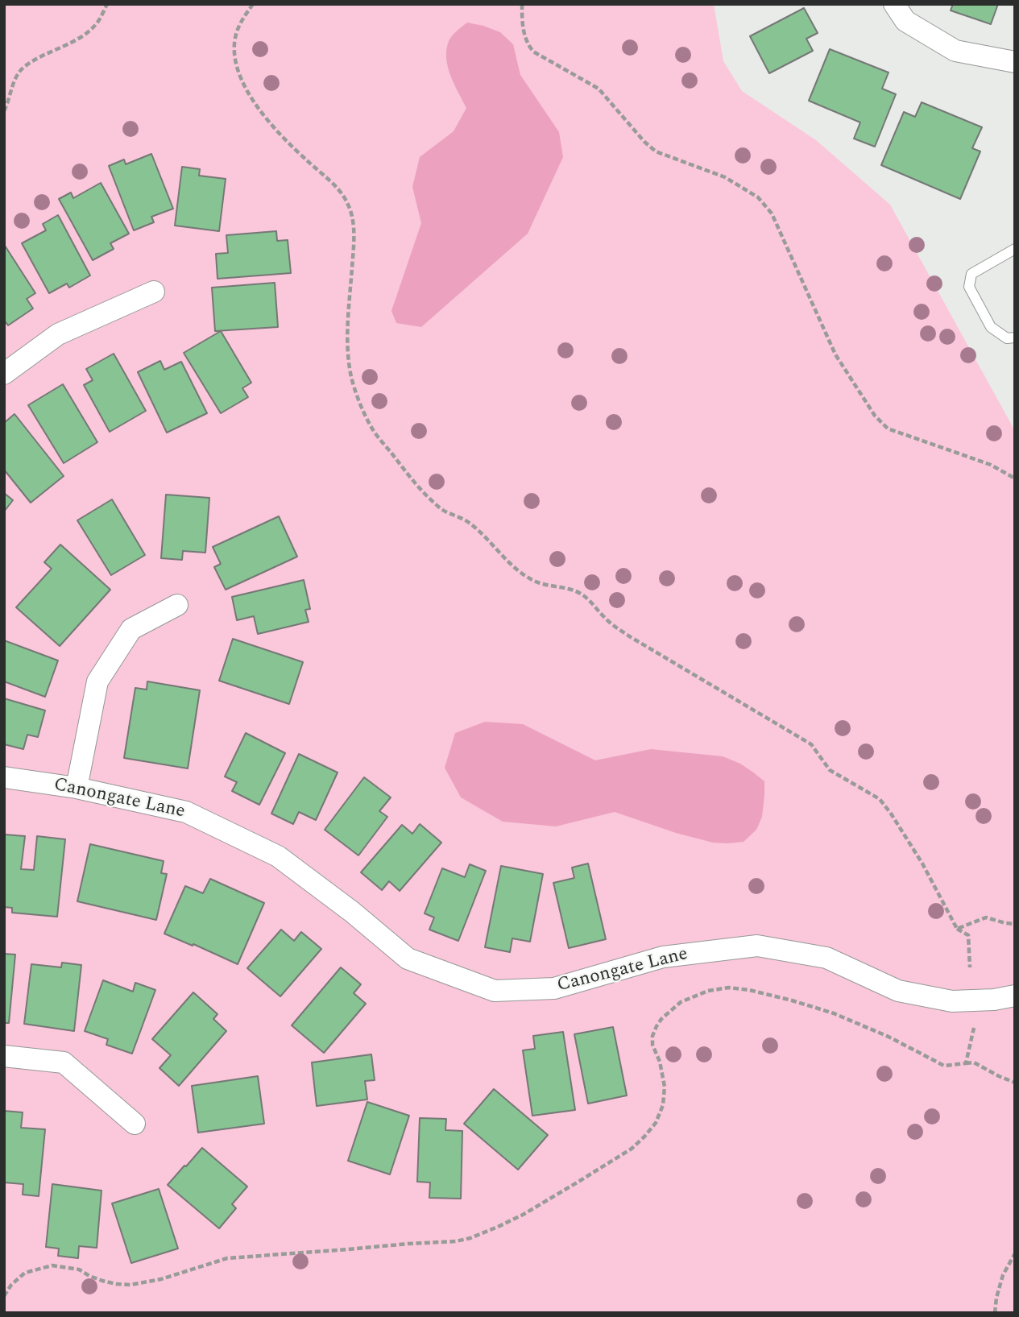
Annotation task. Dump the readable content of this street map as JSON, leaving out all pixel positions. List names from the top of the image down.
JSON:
{
  "streets": {
    "street": ["Canongate Lane"]
  }
}
